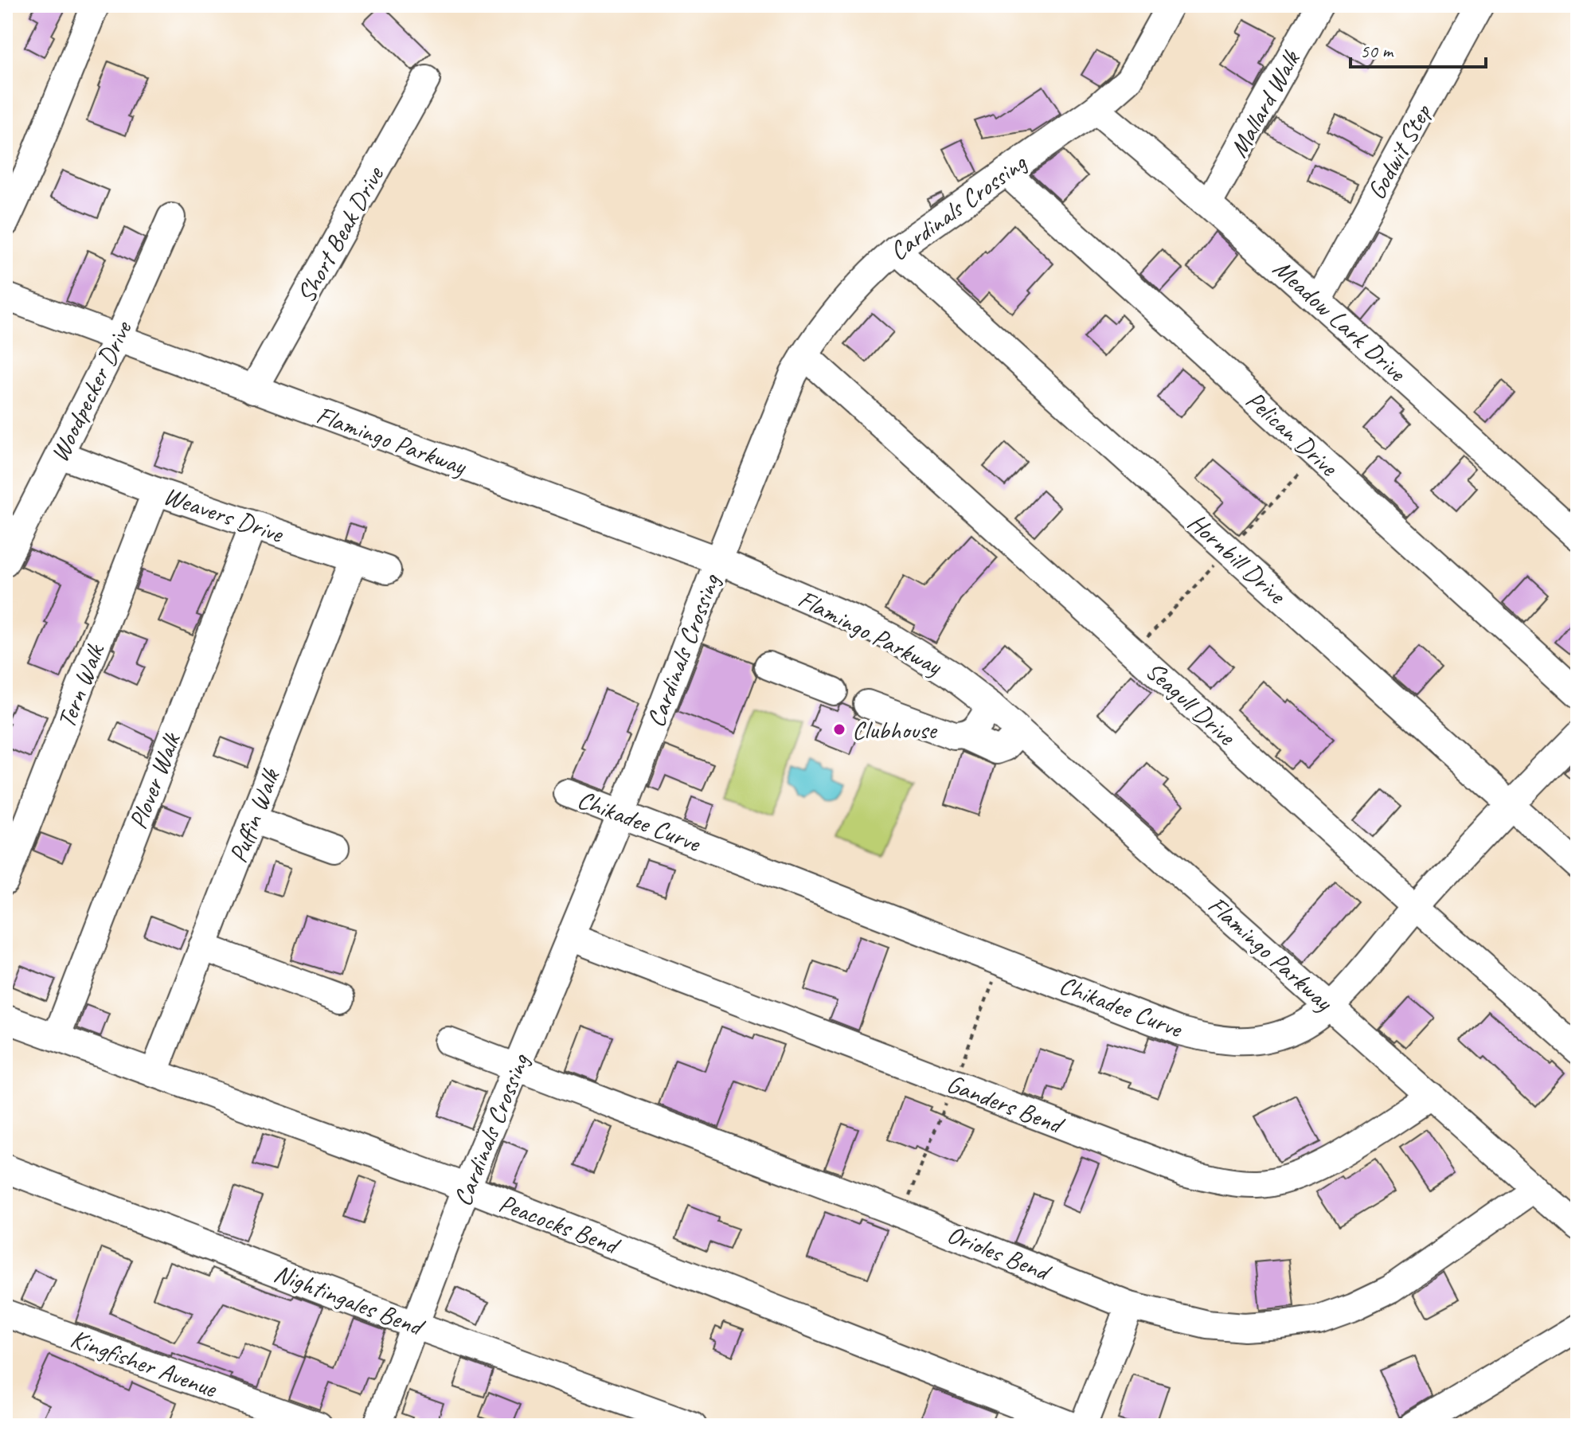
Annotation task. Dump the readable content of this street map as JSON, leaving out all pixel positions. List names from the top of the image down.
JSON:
{
  "streets": {
    "street": [
      "Mallard Walk",
      "Godwit Step",
      "Cardinals Crossing",
      "Short Beak Drive",
      "Meadow Lark Drive",
      "Woodpecker Drive",
      "Pelican Drive",
      "Flamingo Parkway",
      "Weavers Drive",
      "Hornbill Drive",
      "Tern Walk",
      "Seagull Drive",
      "Plover Walk",
      "Puffin Walk",
      "Chikadee Curve",
      "Ganders Bend",
      "Peacocks Bend",
      "Orioles Bend",
      "Nightingales Bend",
      "Kingfisher Avenue"
    ]
  },
  "crossings": [
    ["Mallard Walk", "Meadow Lark Drive"],
    ["Godwit Step", "Meadow Lark Drive"],
    ["Cardinals Crossing", "Meadow Lark Drive"],
    ["Cardinals Crossing", "Pelican Drive"],
    ["Cardinals Crossing", "Flamingo Parkway"],
    ["Cardinals Crossing", "Hornbill Drive"],
    ["Cardinals Crossing", "Seagull Drive"],
    ["Cardinals Crossing", "Chikadee Curve"],
    ["Cardinals Crossing", "Ganders Bend"],
    ["Cardinals Crossing", "Peacocks Bend"],
    ["Cardinals Crossing", "Orioles Bend"],
    ["Cardinals Crossing", "Nightingales Bend"],
    ["Short Beak Drive", "Flamingo Parkway"],
    ["Woodpecker Drive", "Flamingo Parkway"],
    ["Woodpecker Drive", "Weavers Drive"],
    ["Flamingo Parkway", "Chikadee Curve"],
    ["Flamingo Parkway", "Ganders Bend"],
    ["Flamingo Parkway", "Orioles Bend"],
    ["Weavers Drive", "Tern Walk"],
    ["Weavers Drive", "Plover Walk"],
    ["Weavers Drive", "Puffin Walk"],
    ["Hornbill Drive", "Chikadee Curve"],
    ["Seagull Drive", "Chikadee Curve"],
    ["Plover Walk", "Peacocks Bend"],
    ["Puffin Walk", "Peacocks Bend"]
  ],
  "places": ["Clubhouse"],
  "scale_bar": "50 m"
}
